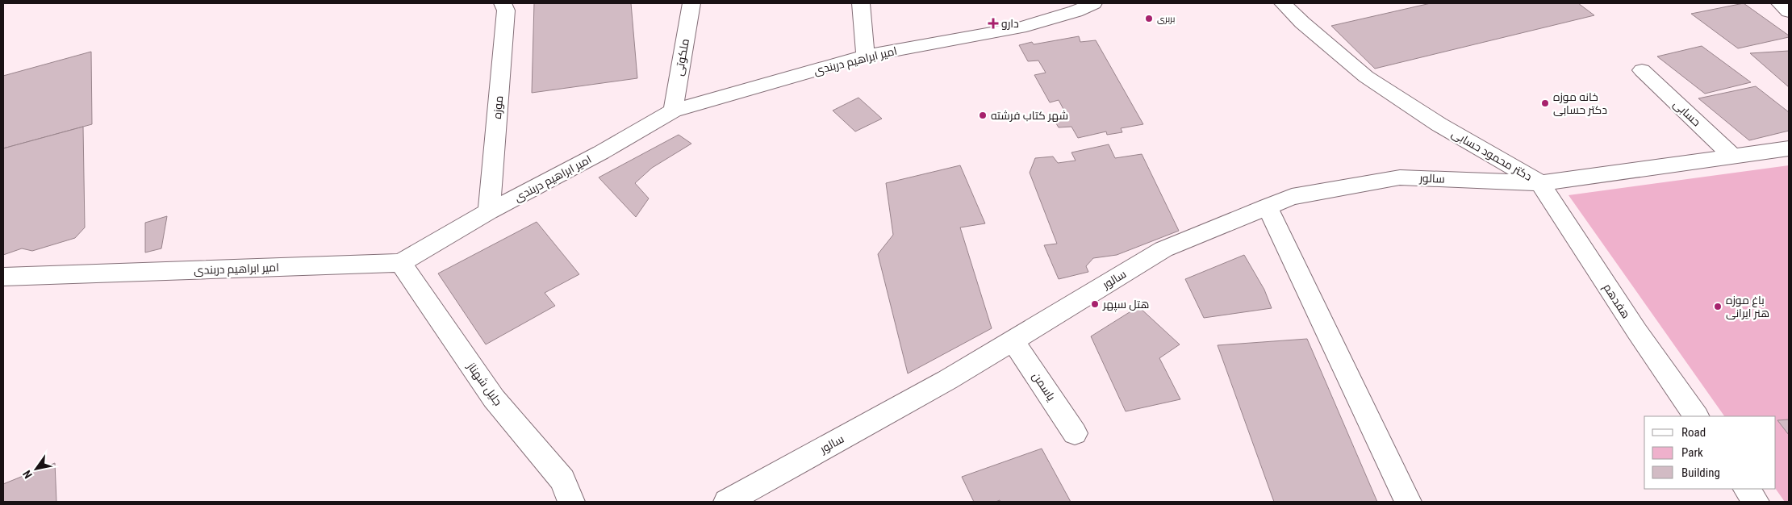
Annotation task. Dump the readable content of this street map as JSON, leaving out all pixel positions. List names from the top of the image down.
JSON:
{
  "streets": {
    "street": [
      "ملکوتی",
      "امیر ابراهیم دربندی",
      "موزه",
      "حسابی",
      "دکتر محمود حسابی",
      "سالور",
      "هفدهم",
      "جلیل شهناز",
      "یاسمن"
    ]
  },
  "crossings": [
    ["ملکوتی", "امیر ابراهیم دربندی"],
    ["امیر ابراهیم دربندی", "موزه"],
    ["امیر ابراهیم دربندی", "جلیل شهناز"],
    ["حسابی", "دکتر محمود حسابی"],
    ["دکتر محمود حسابی", "سالور"],
    ["دکتر محمود حسابی", "هفدهم"],
    ["سالور", "هفدهم"],
    ["سالور", "یاسمن"]
  ],
  "places": {
    "other": [
      "بربری",
      "خانه موزه دکتر حسابی",
      "شهر کتاب فرشته",
      "هتل سپهر",
      "باغ موزه هنر ایرانی"
    ],
    "health": ["دارو"]
  },
  "legend": ["Road", "Park", "Building"],
  "north": "bottom left"
}
